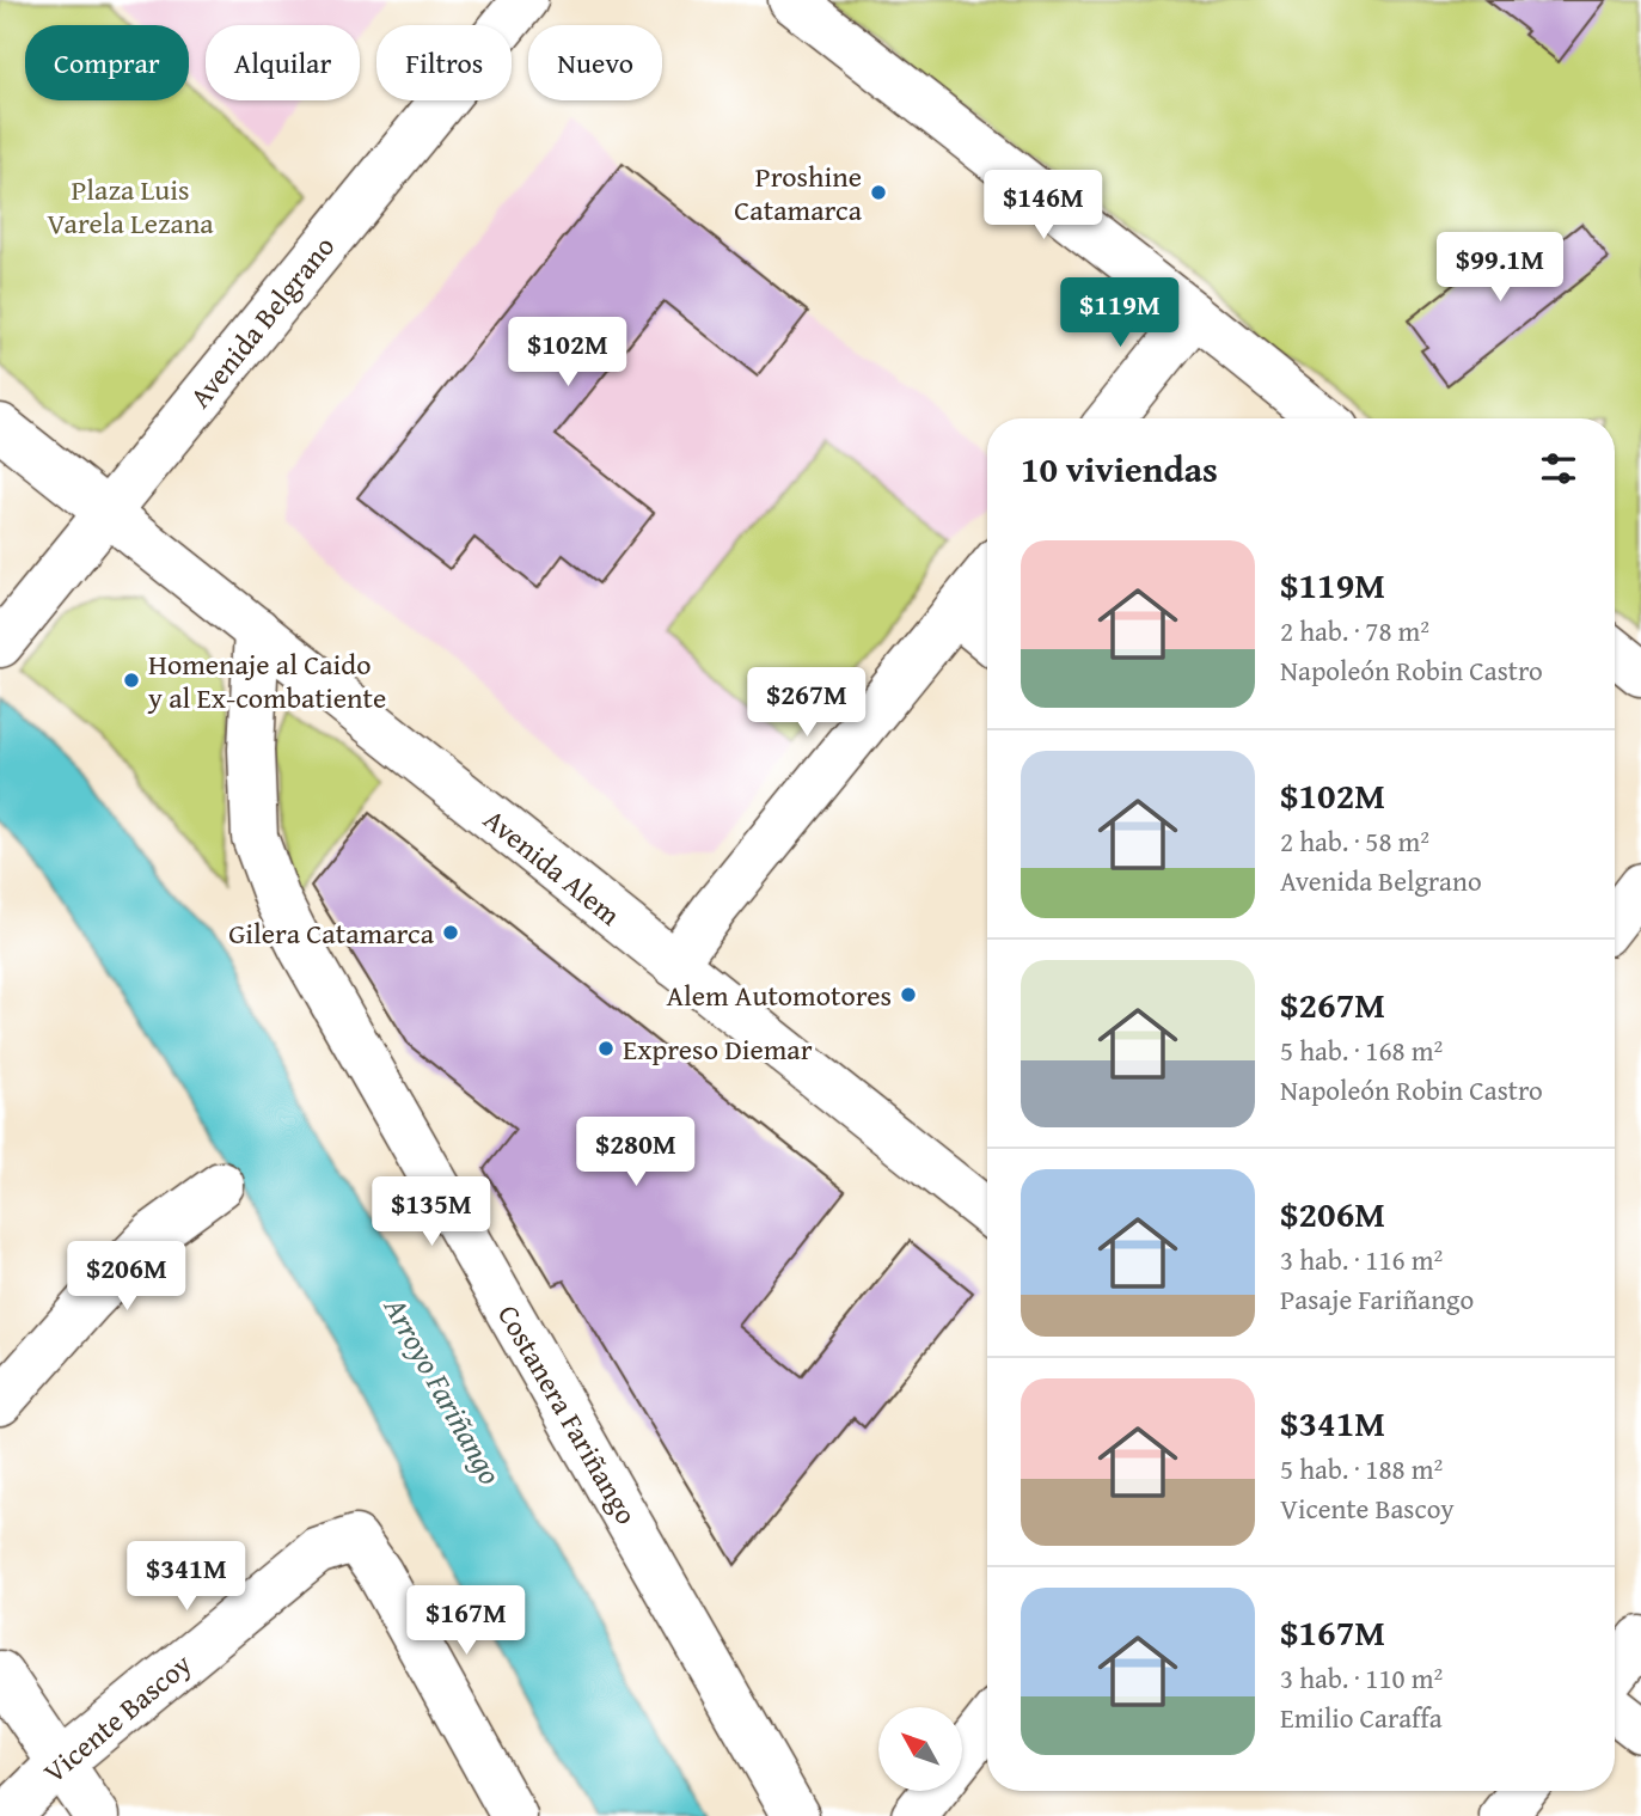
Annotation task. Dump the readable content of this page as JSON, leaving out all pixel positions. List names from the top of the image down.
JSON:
{
  "streets": {
    "street": [
      "Avenida Belgrano",
      "Avenida Alem",
      "Costanera Fariñango",
      "Vicente Bascoy"
    ]
  },
  "crossings": [
    ["Avenida Belgrano", "Avenida Alem"],
    ["Avenida Alem", "Costanera Fariñango"]
  ],
  "water": ["Arroyo Fariñango"],
  "parks": ["Plaza Luis Varela Lezana"],
  "places": [
    "Proshine Catamarca",
    "Homenaje al Caido y al Ex-combatiente",
    "Gilera Catamarca",
    "Alem Automotores",
    "Expreso Diemar"
  ],
  "north": "top left",
  "page": {
    "chip": [
      "Comprar",
      "Alquilar",
      "Filtros",
      "Nuevo"
    ],
    "price": [
      "$146M",
      "$99.1M",
      "$119M",
      "$102M",
      "$267M",
      "$280M",
      "$135M",
      "$206M",
      "$341M",
      "$167M"
    ],
    "heading": "10 viviendas",
    "list": [
      {
        "name": "$119M",
        "note": "2 hab. · 78 m² · Napoleón Robin Castro"
      },
      {
        "name": "$102M",
        "note": "2 hab. · 58 m² · Avenida Belgrano"
      },
      {
        "name": "$267M",
        "note": "5 hab. · 168 m² · Napoleón Robin Castro"
      },
      {
        "name": "$206M",
        "note": "3 hab. · 116 m² · Pasaje Fariñango"
      },
      {
        "name": "$341M",
        "note": "5 hab. · 188 m² · Vicente Bascoy"
      },
      {
        "name": "$167M",
        "note": "3 hab. · 110 m² · Emilio Caraffa"
      }
    ]
  }
}
